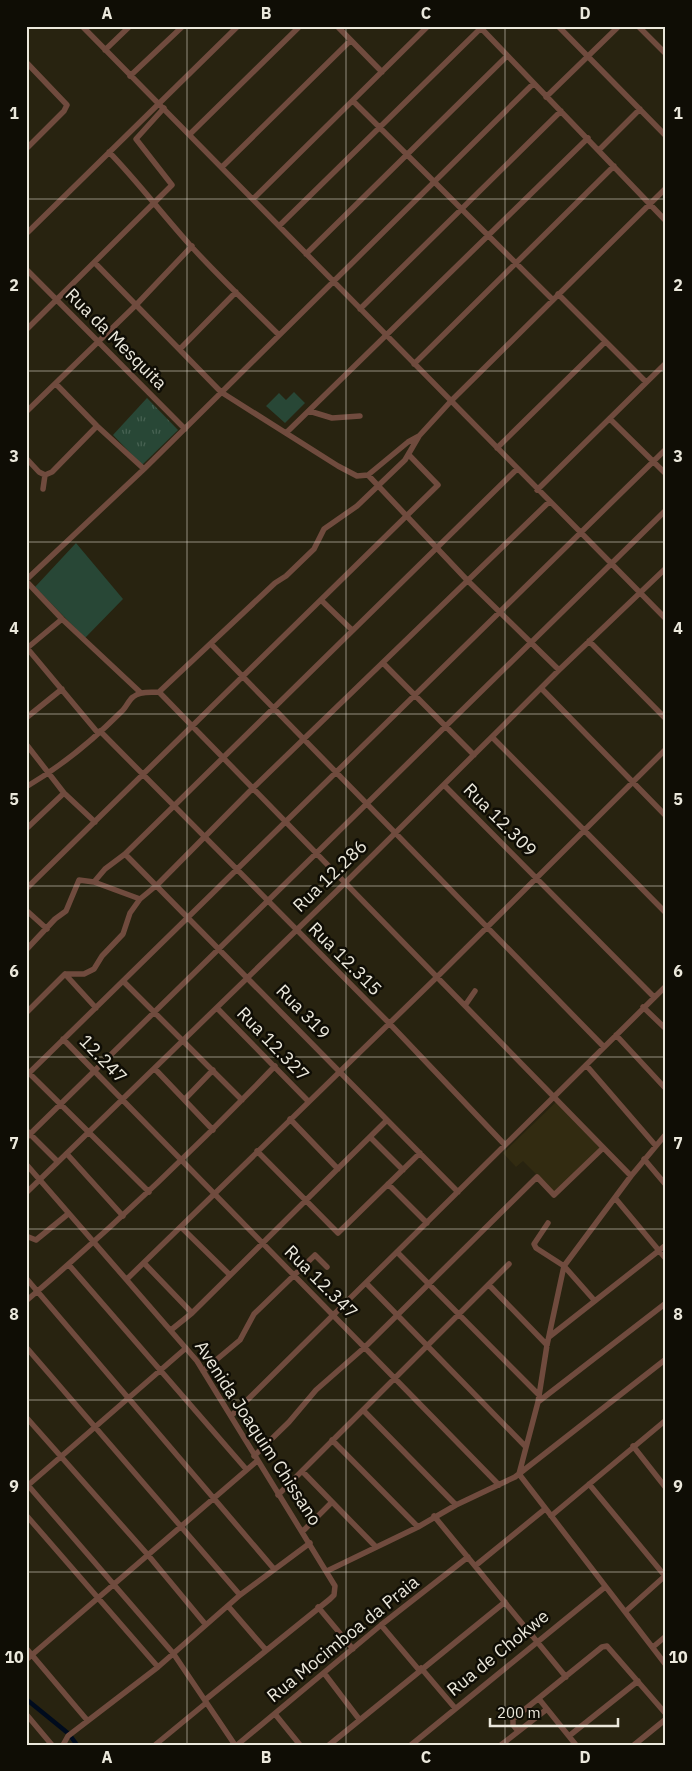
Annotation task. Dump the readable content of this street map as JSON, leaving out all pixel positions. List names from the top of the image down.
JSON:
{
  "streets": {
    "street": [
      "Rua da Mesquita",
      "Rua 12.309",
      "Rua 12.286",
      "Rua 12.315",
      "Rua 319",
      "Rua 12.327",
      "12.247",
      "Rua 12.347",
      "Avenida Joaquim Chissano",
      "Rua Mocimboa da Praia",
      "Rua de Chokwe"
    ]
  },
  "crossings": [
    ["Rua 12.309", "Rua 12.286"],
    ["Rua 12.286", "Rua 12.315"],
    ["Rua 12.286", "Rua 319"],
    ["Rua 12.286", "Rua 12.327"],
    ["Rua 12.286", "12.247"],
    ["Rua 12.286", "Rua 12.347"],
    ["Rua 12.286", "Avenida Joaquim Chissano"],
    ["12.247", "Rua 12.347"]
  ],
  "scale_bar": "200 m",
  "grid": {
    "columns": [
      "A",
      "B",
      "C",
      "D"
    ],
    "rows": [
      "1",
      "2",
      "3",
      "4",
      "5",
      "6",
      "7",
      "8",
      "9",
      "10"
    ]
  }
}
